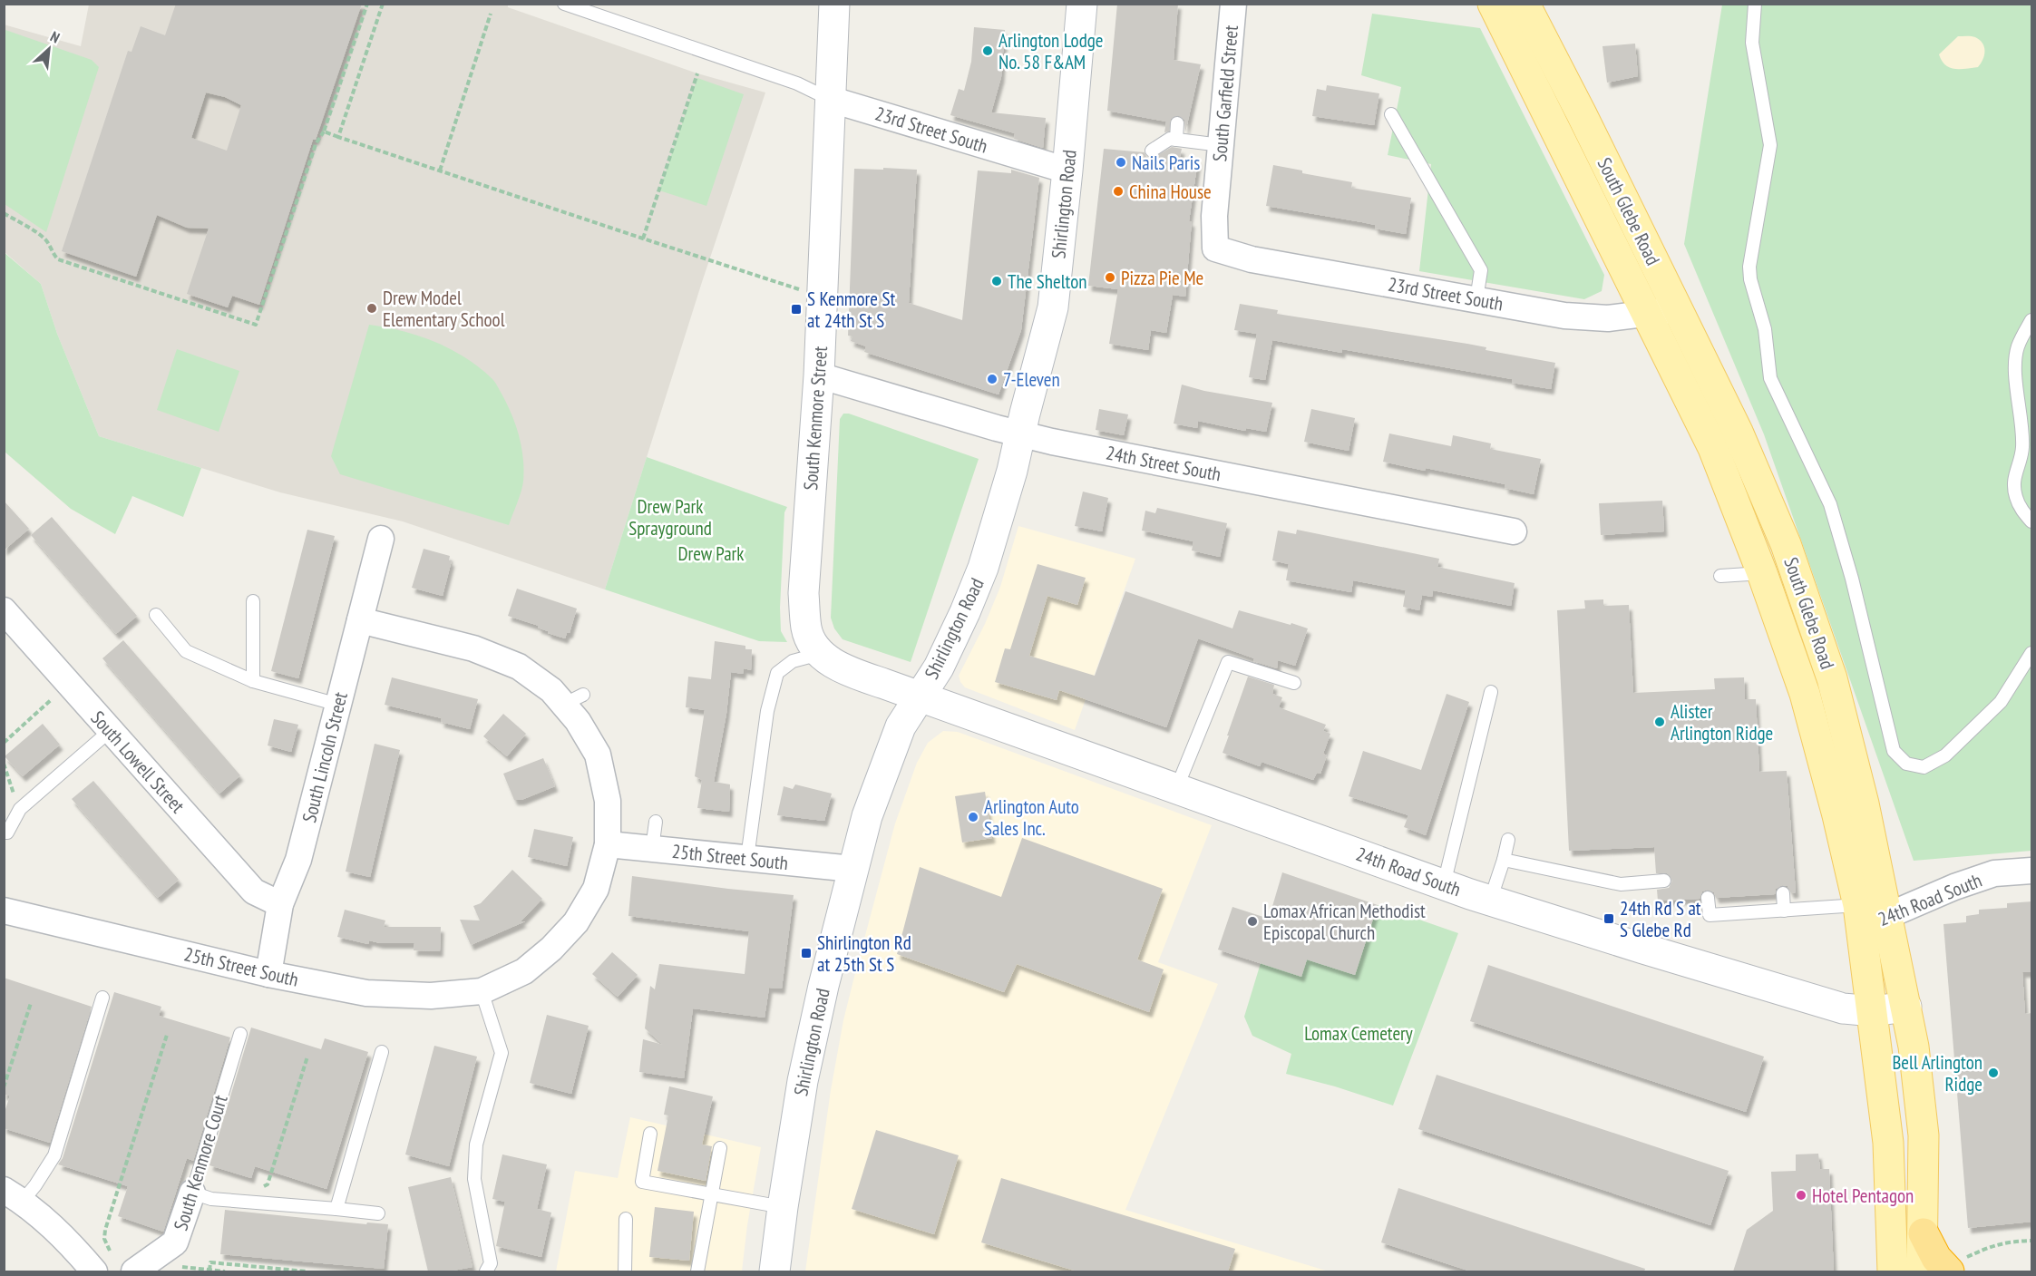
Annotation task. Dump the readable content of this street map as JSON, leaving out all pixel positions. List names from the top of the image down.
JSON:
{
  "streets": {
    "main road": ["South Glebe Road"],
    "street": [
      "South Garfield Street",
      "23rd Street South",
      "Shirlington Road",
      "South Kenmore Street",
      "24th Street South",
      "South Lincoln Street",
      "South Lowell Street",
      "25th Street South",
      "24th Road South",
      "South Kenmore Court"
    ]
  },
  "crossings": [
    ["South Garfield Street", "23rd Street South"],
    ["23rd Street South", "Shirlington Road"],
    ["23rd Street South", "South Glebe Road"],
    ["23rd Street South", "South Kenmore Street"],
    ["Shirlington Road", "South Kenmore Street"],
    ["Shirlington Road", "24th Street South"],
    ["Shirlington Road", "25th Street South"],
    ["Shirlington Road", "24th Road South"],
    ["South Glebe Road", "24th Road South"],
    ["South Kenmore Street", "24th Street South"],
    ["South Kenmore Street", "24th Road South"],
    ["South Lincoln Street", "South Lowell Street"],
    ["South Lincoln Street", "25th Street South"]
  ],
  "parks": ["Drew Park Sprayground", "Drew Park", "Lomax Cemetery"],
  "places": {
    "other": [
      "Arlington Lodge No. 58 F&AM",
      "Nails Paris",
      "China House",
      "Pizza Pie Me",
      "The Shelton",
      "Drew Model Elementary School",
      "7-Eleven",
      "Alister Arlington Ridge",
      "Arlington Auto Sales Inc.",
      "Lomax African Methodist Episcopal Church",
      "Bell Arlington Ridge",
      "Hotel Pentagon"
    ],
    "transit": ["S Kenmore St at 24th St S", "24th Rd S at S Glebe Rd", "Shirlington Rd at 25th St S"]
  },
  "north": "top right"
}
